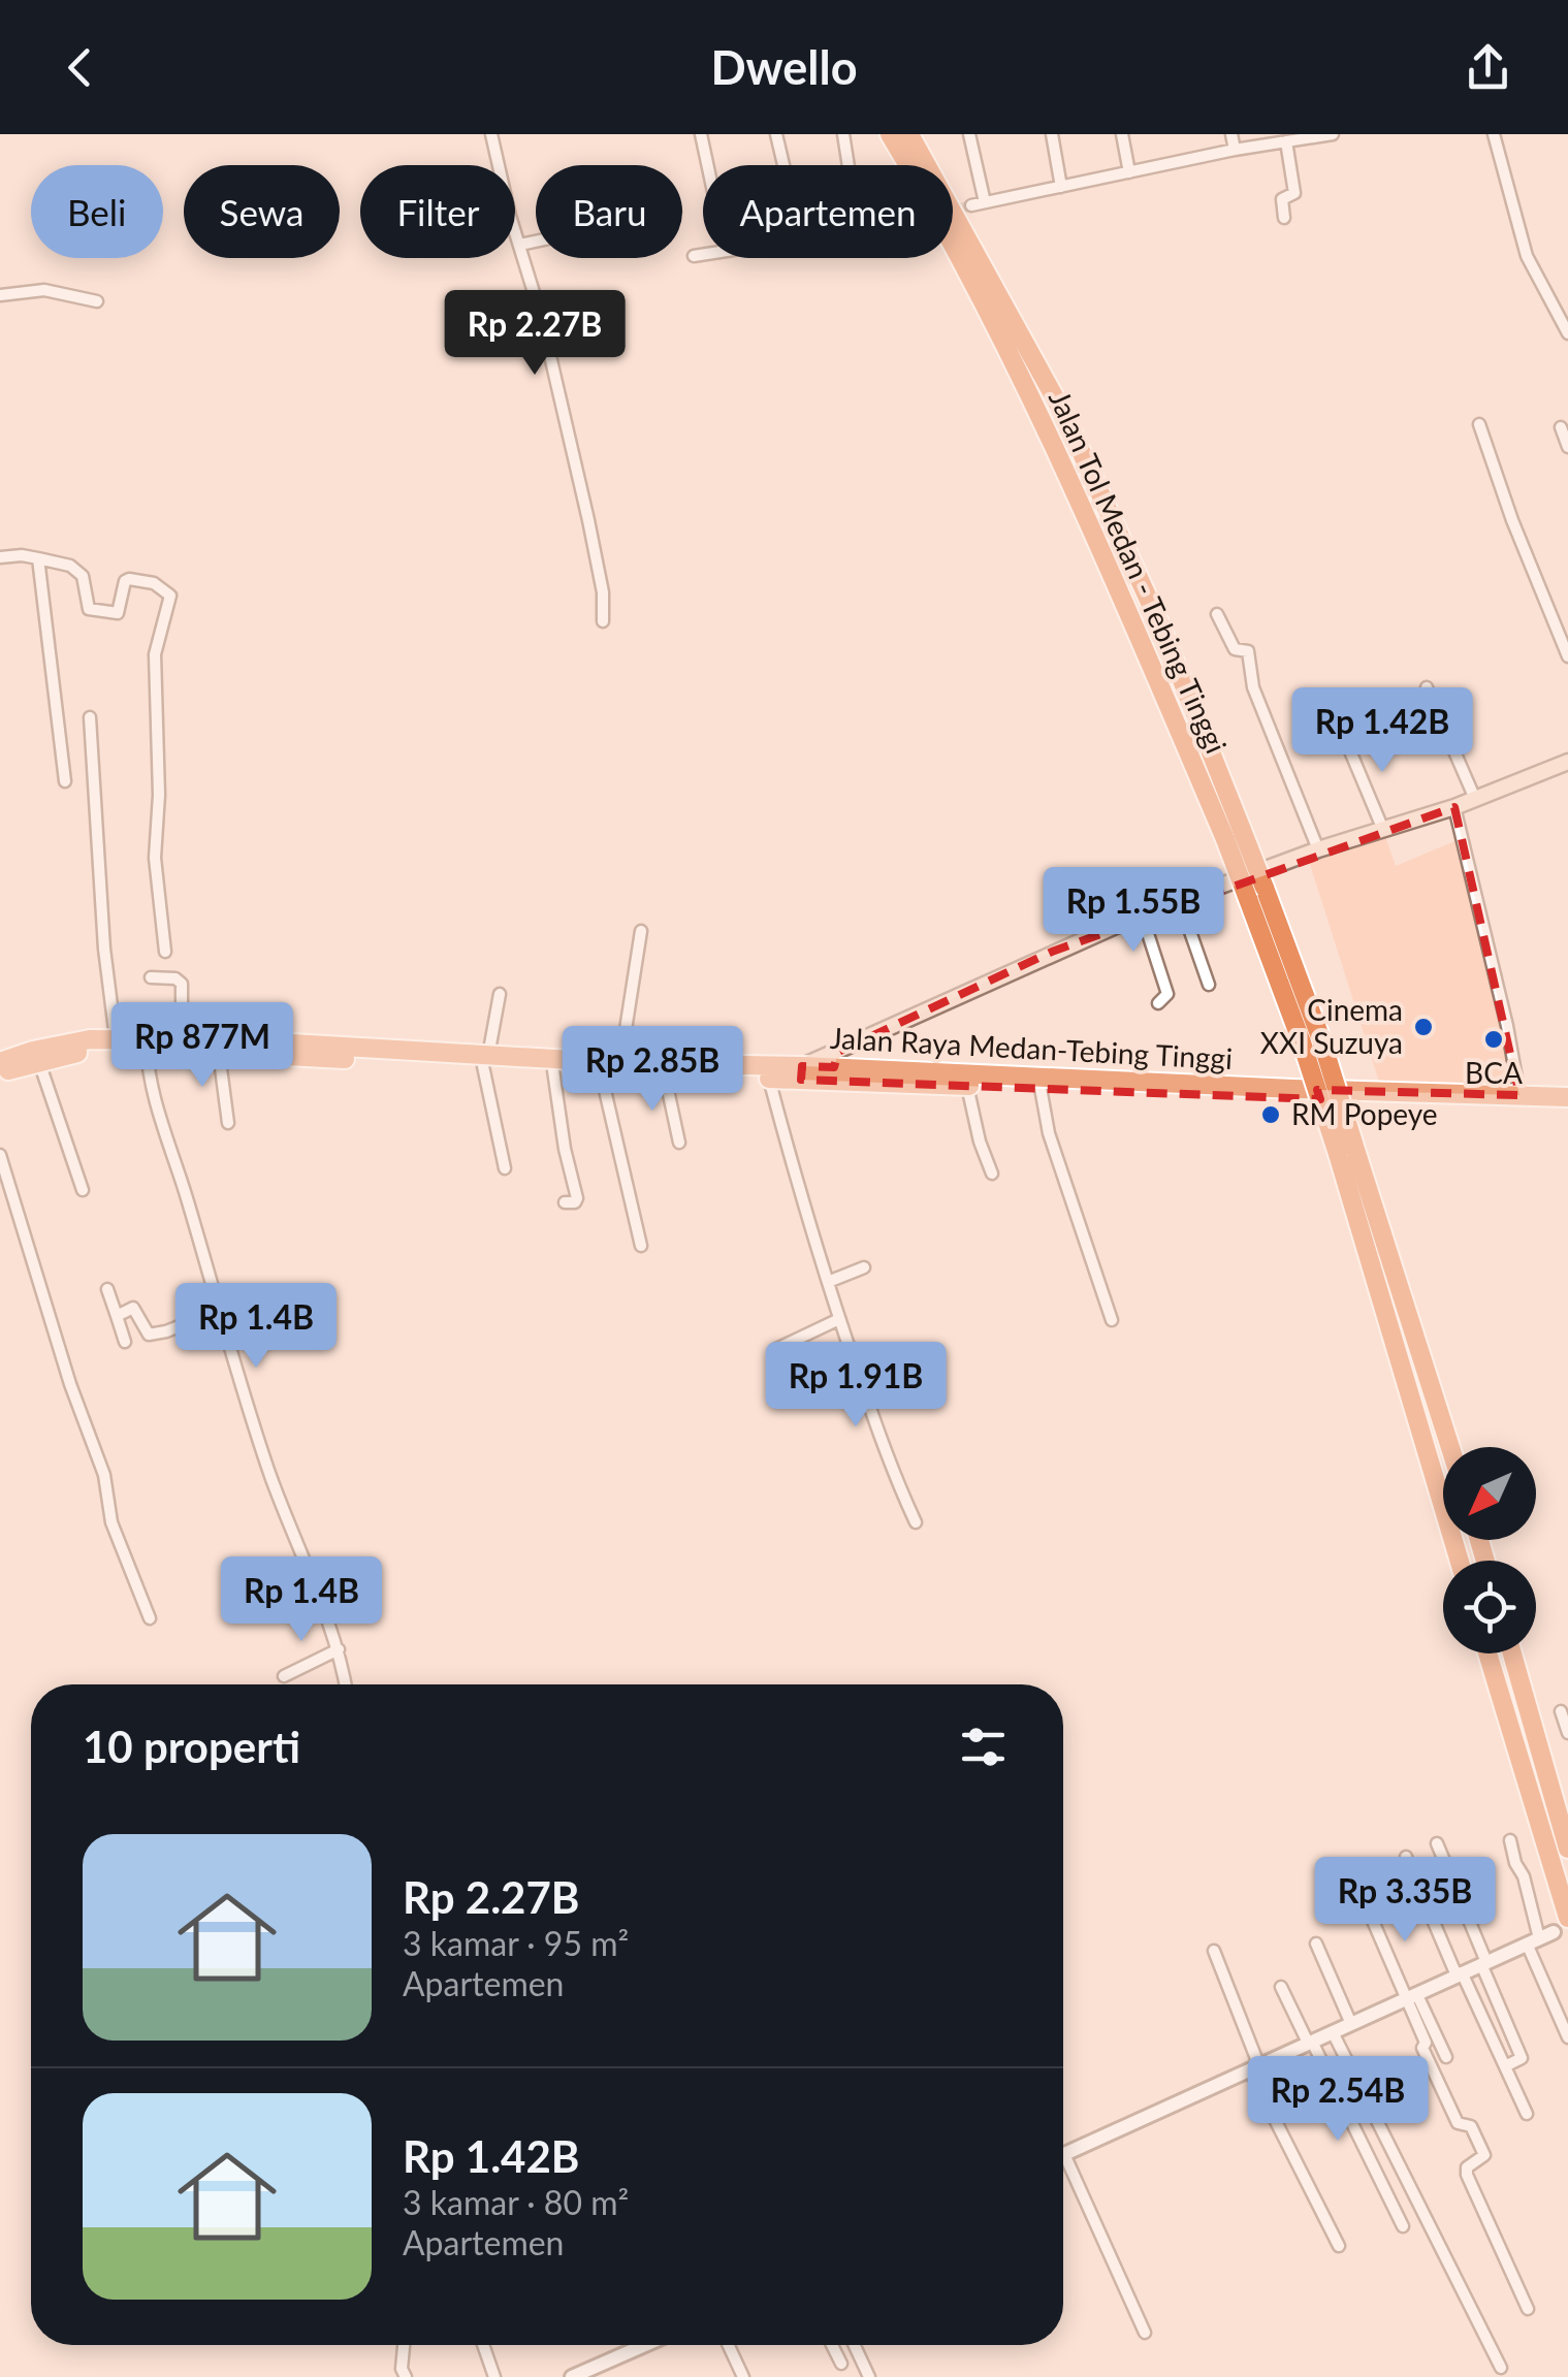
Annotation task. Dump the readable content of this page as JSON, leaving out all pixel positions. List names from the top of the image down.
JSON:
{
  "streets": {
    "highway": ["Jalan Tol Medan - Tebing Tinggi", "Jalan Raya Medan-Tebing Tinggi"]
  },
  "places": ["Cinema XXI Suzuya", "BCA", "RM Popeye"],
  "north": "bottom left",
  "page": {
    "header": "Dwello",
    "chip": [
      "Beli",
      "Sewa",
      "Filter",
      "Baru",
      "Apartemen"
    ],
    "price": [
      "Rp 2.27B",
      "Rp 1.42B",
      "Rp 1.55B",
      "Rp 877M",
      "Rp 2.85B",
      "Rp 1.4B",
      "Rp 1.91B",
      "Rp 1.4B",
      "Rp 3.35B",
      "Rp 2.54B"
    ],
    "heading": "10 properti",
    "list": [
      {
        "name": "Rp 2.27B",
        "note": "3 kamar · 95 m² · Apartemen"
      },
      {
        "name": "Rp 1.42B",
        "note": "3 kamar · 80 m² · Apartemen"
      }
    ]
  }
}
